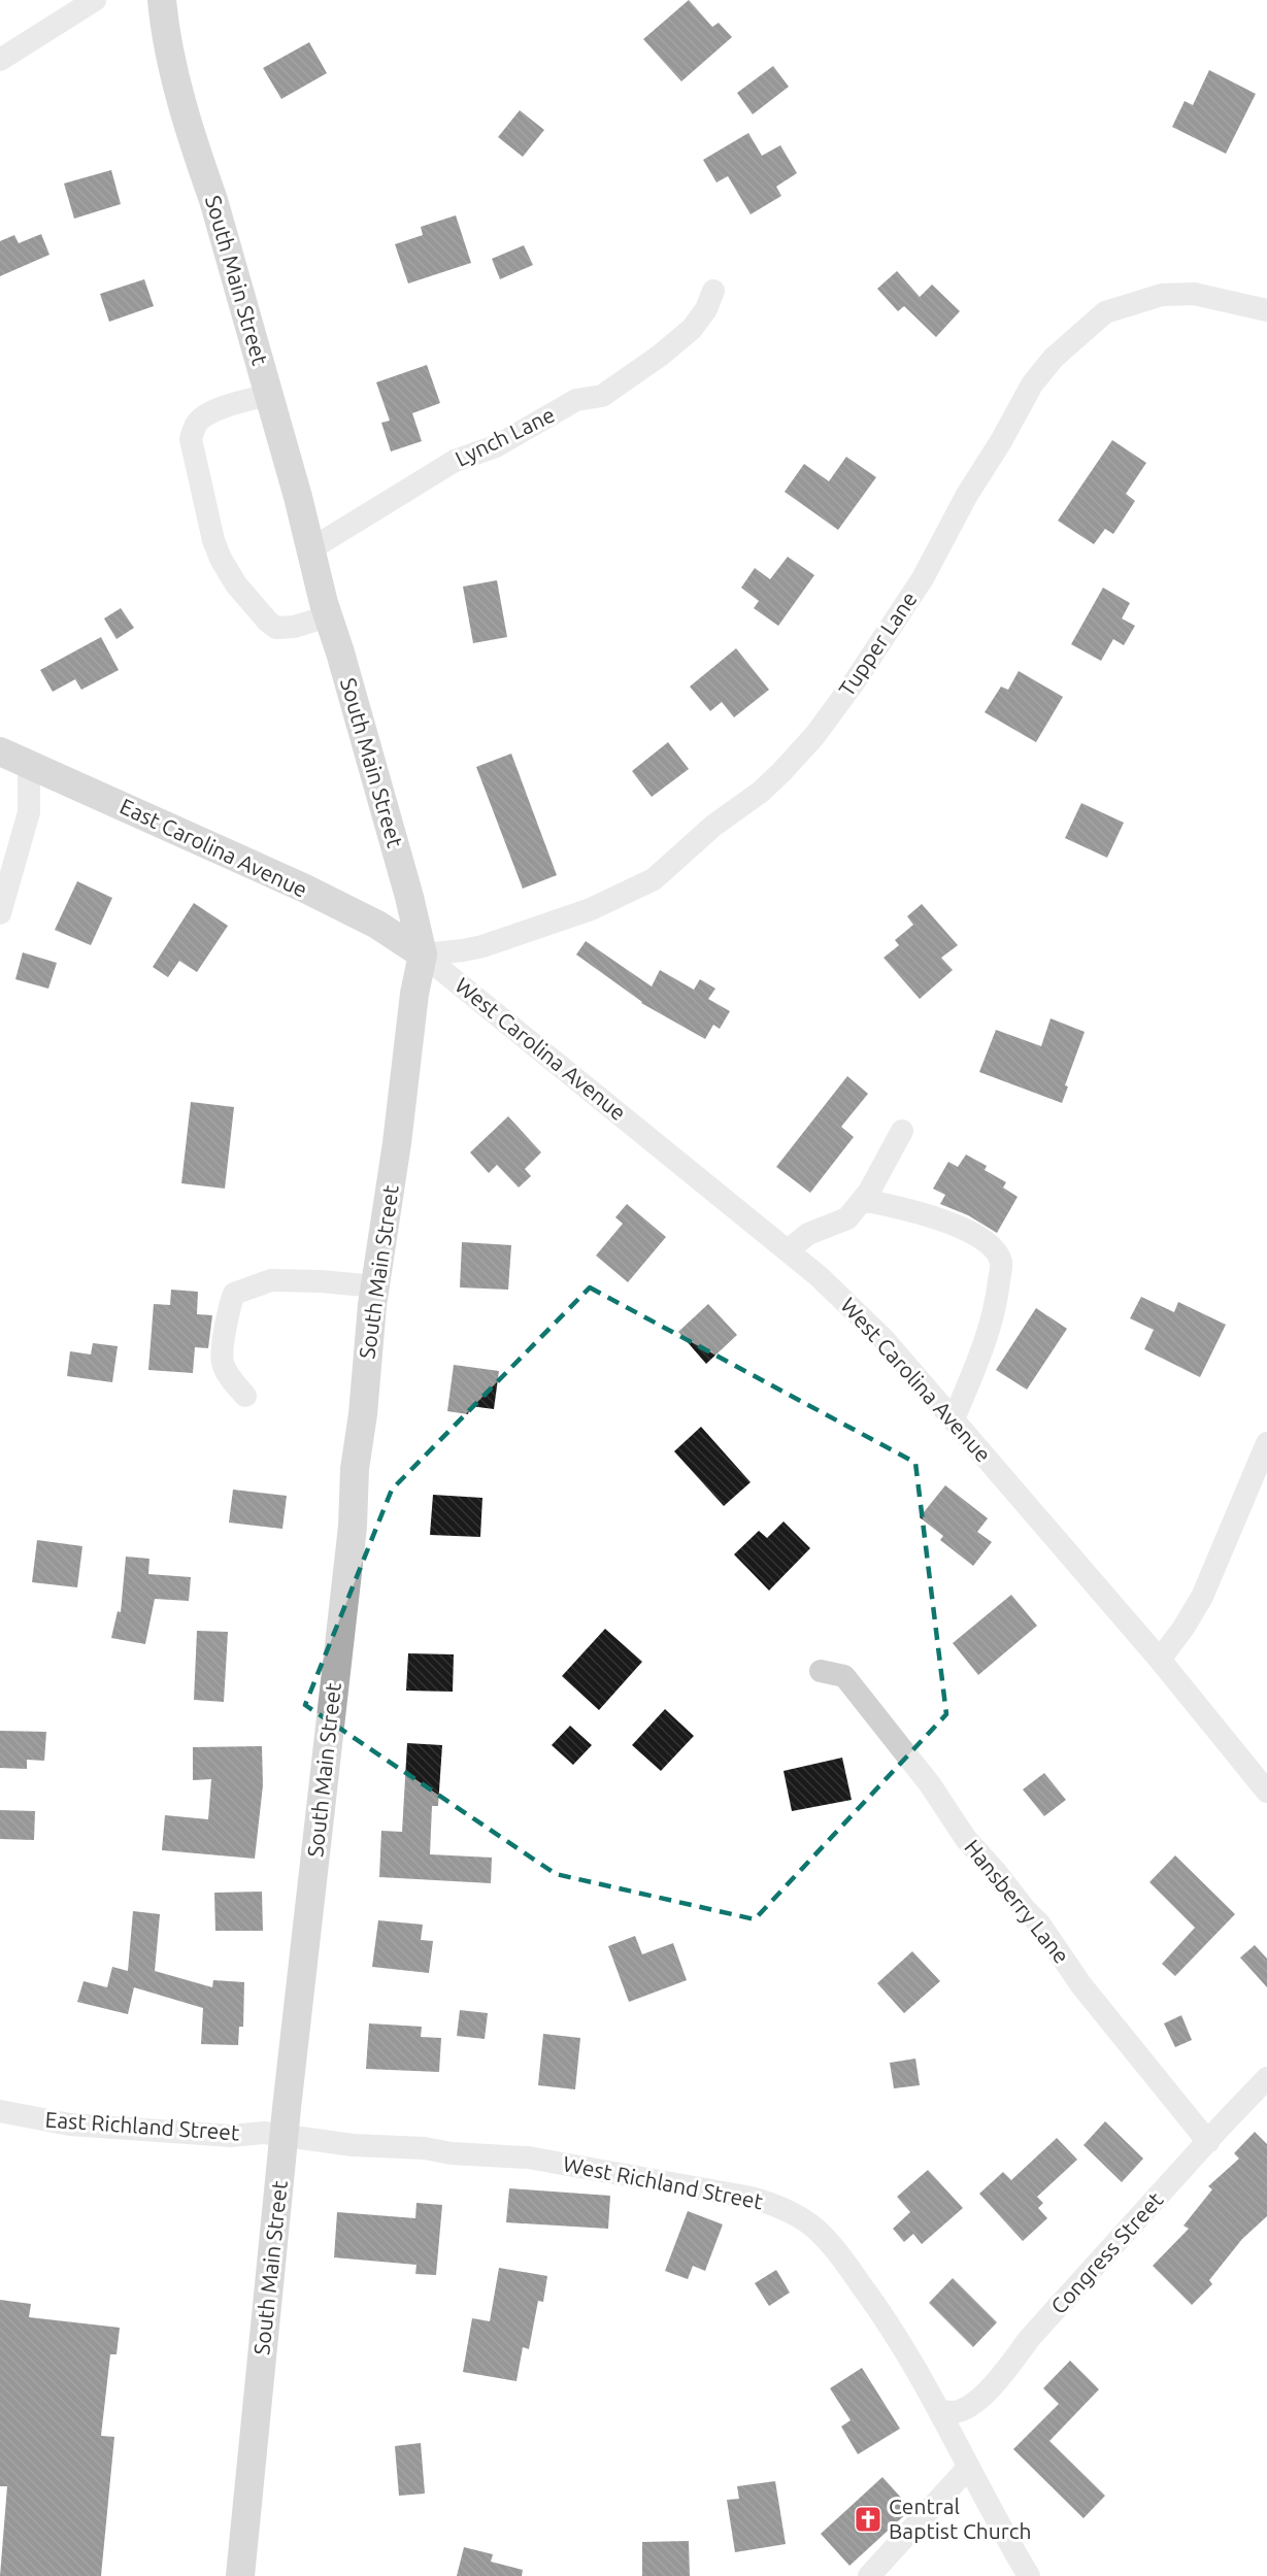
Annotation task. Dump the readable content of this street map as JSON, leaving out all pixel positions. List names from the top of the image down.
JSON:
{
  "streets": {
    "main road": ["South Main Street", "East Carolina Avenue"],
    "street": [
      "Lynch Lane",
      "Tupper Lane",
      "West Carolina Avenue",
      "Hansberry Lane",
      "East Richland Street",
      "West Richland Street",
      "Congress Street"
    ]
  },
  "crossings": [
    ["South Main Street", "Lynch Lane"],
    ["South Main Street", "Tupper Lane"],
    ["South Main Street", "East Carolina Avenue"],
    ["South Main Street", "West Carolina Avenue"],
    ["South Main Street", "East Richland Street"],
    ["South Main Street", "West Richland Street"],
    ["Tupper Lane", "East Carolina Avenue"],
    ["Tupper Lane", "West Carolina Avenue"],
    ["East Carolina Avenue", "West Carolina Avenue"],
    ["Hansberry Lane", "Congress Street"],
    ["East Richland Street", "West Richland Street"],
    ["West Richland Street", "Congress Street"]
  ],
  "places": {
    "church": ["Central Baptist Church"]
  }
}
